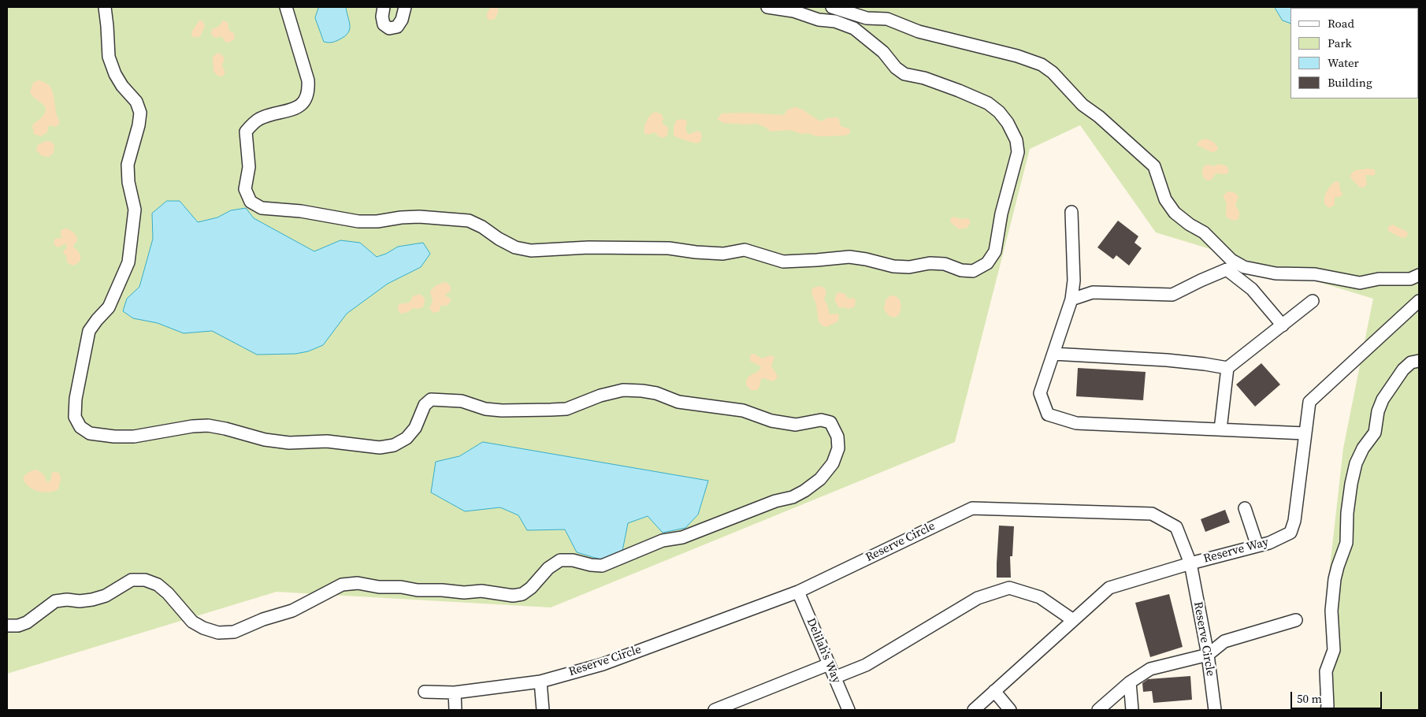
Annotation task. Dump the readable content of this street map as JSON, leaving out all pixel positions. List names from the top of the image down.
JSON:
{
  "streets": {
    "street": ["Reserve Circle", "Reserve Way", "Delilah's Way"]
  },
  "crossings": [
    ["Reserve Circle", "Reserve Way"],
    ["Reserve Circle", "Delilah's Way"]
  ],
  "legend": [
    "Road",
    "Park",
    "Water",
    "Building"
  ],
  "scale_bar": "50 m"
}
